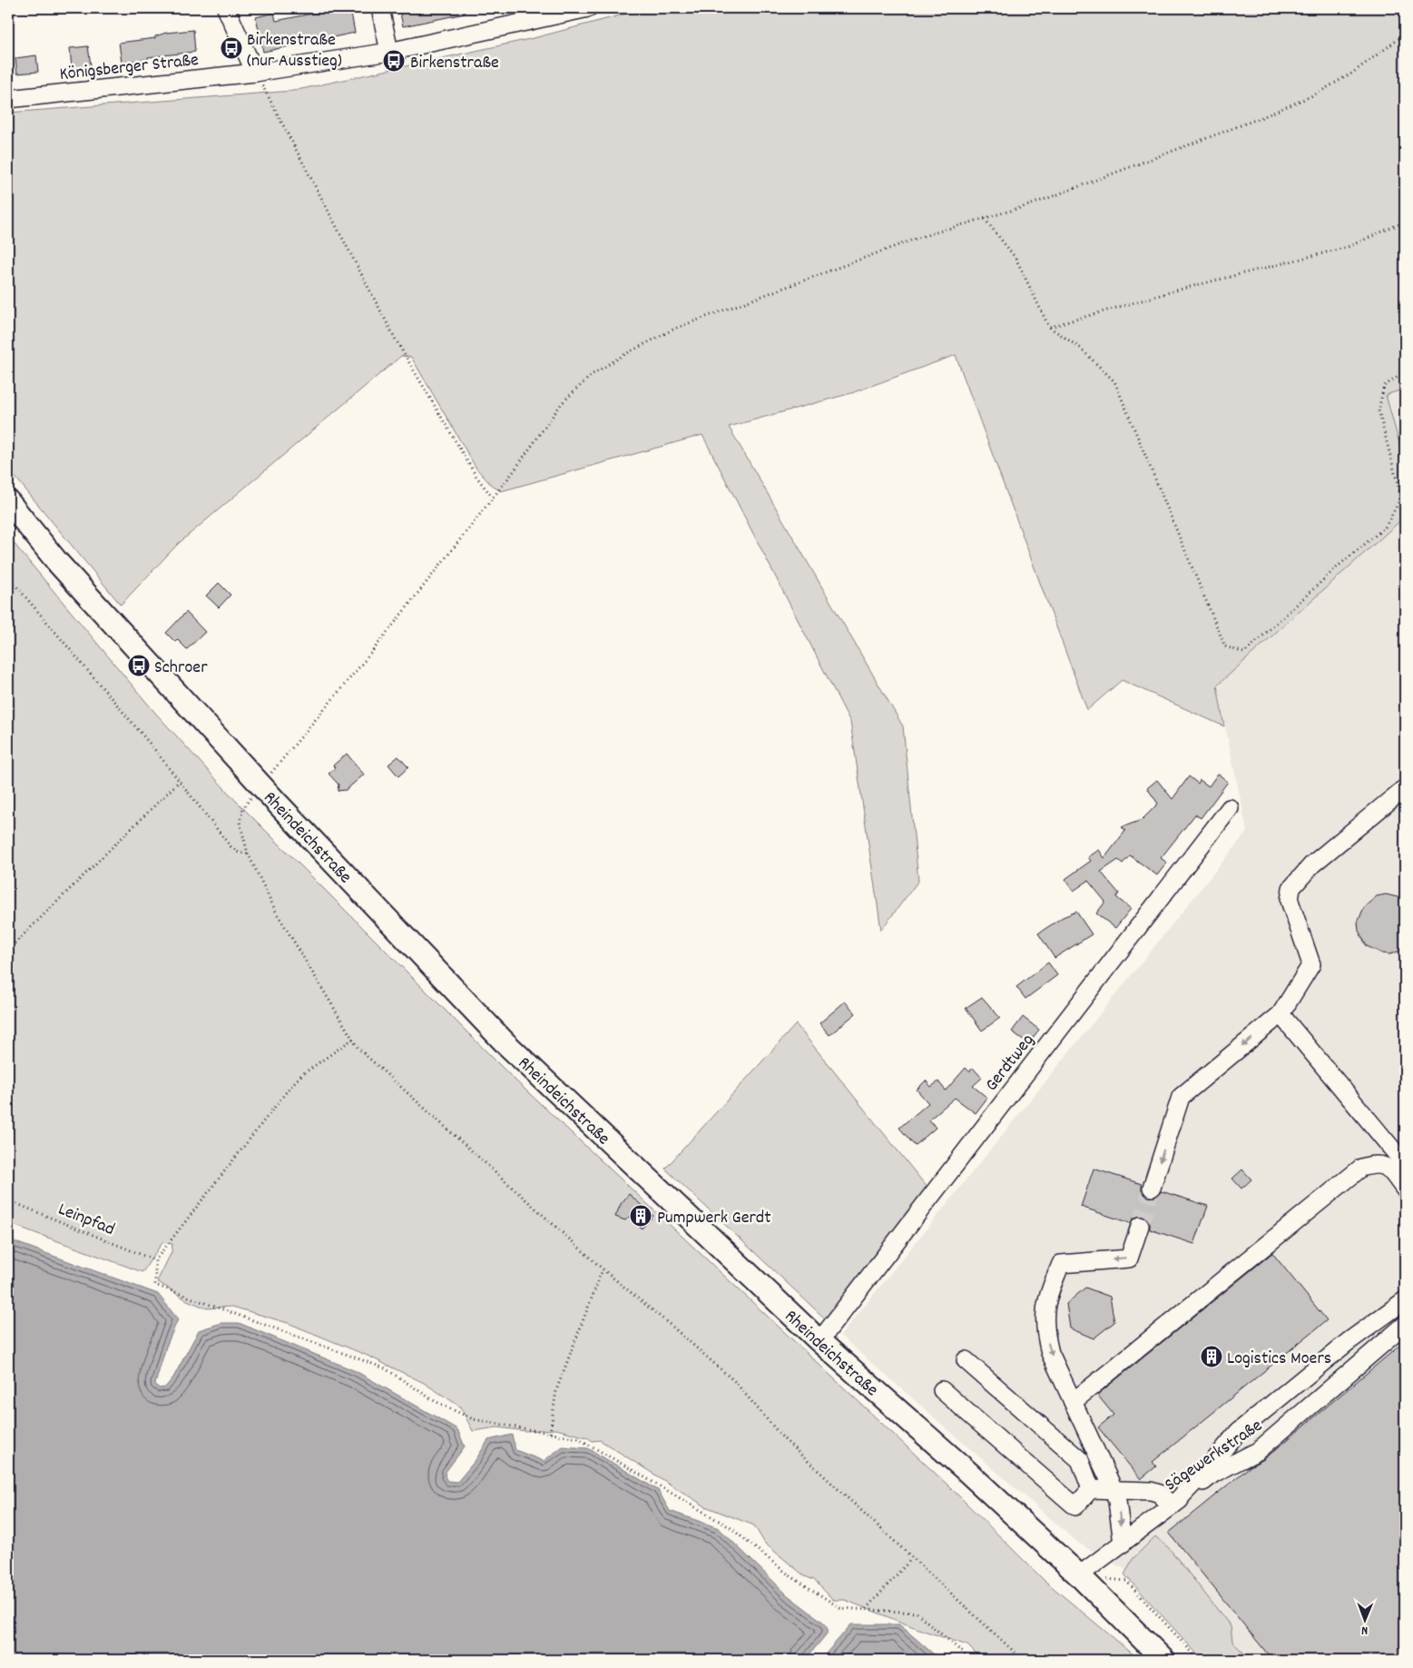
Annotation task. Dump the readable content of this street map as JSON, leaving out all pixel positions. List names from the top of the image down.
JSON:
{
  "streets": {
    "main road": ["Rheindeichstraße"],
    "street": ["Königsberger Straße", "Gerdtweg", "Sägewerkstraße"],
    "path": ["Leinpfad"]
  },
  "crossings": [
    ["Rheindeichstraße", "Gerdtweg"],
    ["Rheindeichstraße", "Sägewerkstraße"]
  ],
  "places": {
    "bus stop": ["Birkenstraße (nur Ausstieg)", "Birkenstraße", "Schroer"],
    "building": ["Pumpwerk Gerdt", "Logistics Moers"]
  },
  "north": "bottom"
}
